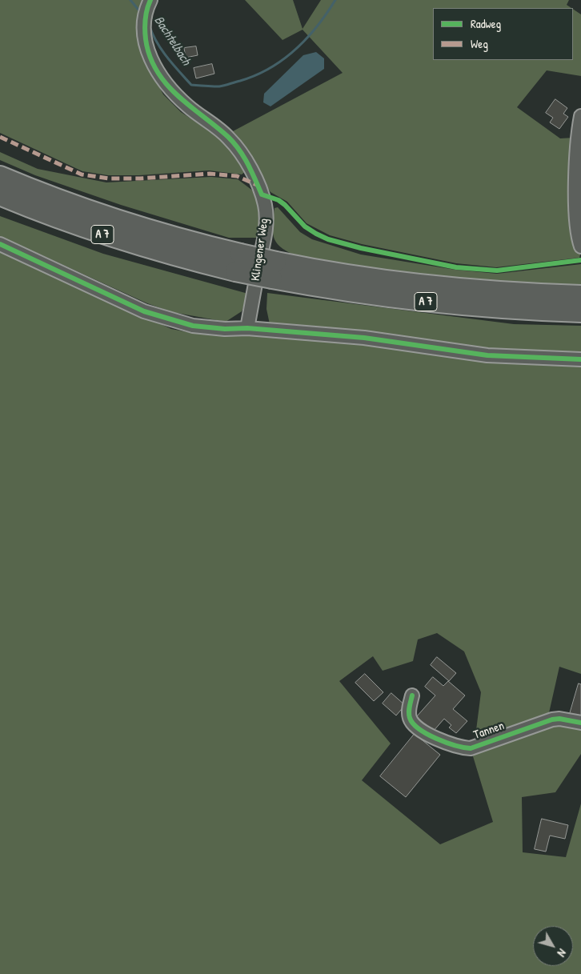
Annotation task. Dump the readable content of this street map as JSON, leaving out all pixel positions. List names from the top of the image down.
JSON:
{
  "streets": {
    "highway": ["A 7"],
    "street": ["Klingener Weg", "Tannen"]
  },
  "water": ["Bachtelbach"],
  "legend": ["Radweg", "Weg"],
  "north": "bottom right"
}
